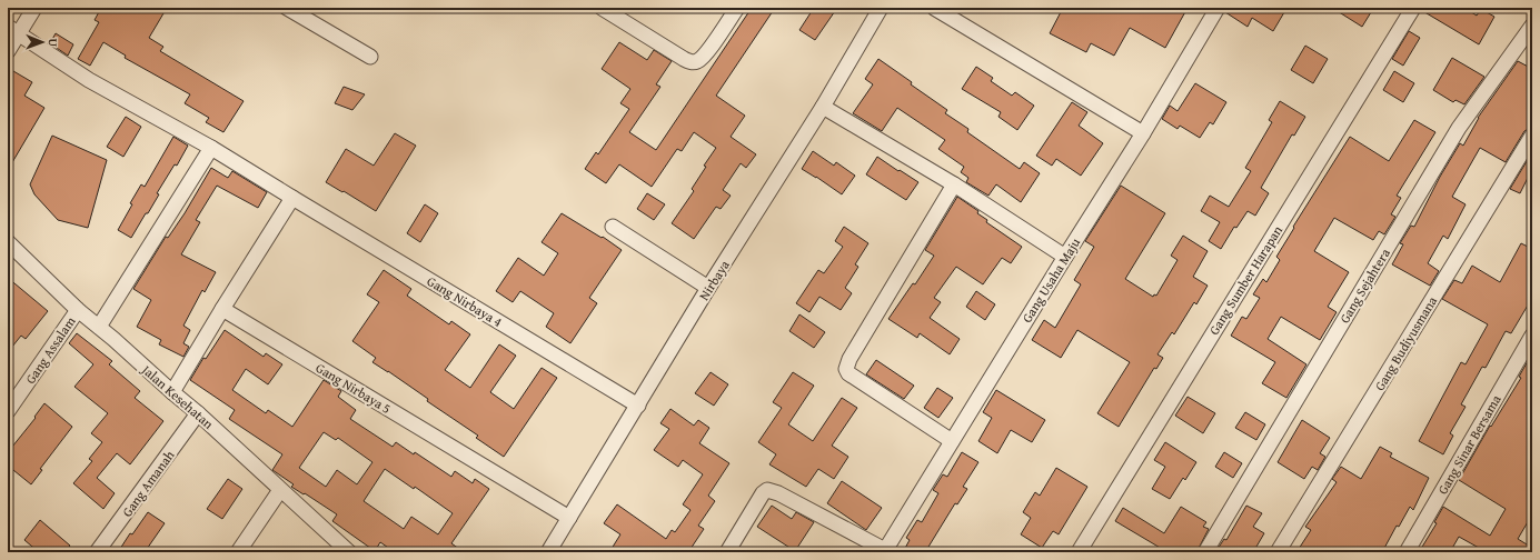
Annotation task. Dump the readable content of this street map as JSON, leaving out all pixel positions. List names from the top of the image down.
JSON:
{
  "streets": {
    "street": [
      "Nirbaya",
      "Gang Usaha Maju",
      "Gang Sumber Harapan",
      "Gang Sejahtera",
      "Gang Nirbaya 4",
      "Gang Budiyusmana",
      "Gang Assalam",
      "Gang Nirbaya 5",
      "Jalan Kesehatan",
      "Gang Sinar Bersama",
      "Gang Amanah"
    ]
  },
  "crossings": [
    ["Nirbaya", "Gang Nirbaya 4"],
    ["Nirbaya", "Gang Nirbaya 5"],
    ["Gang Assalam", "Jalan Kesehatan"],
    ["Jalan Kesehatan", "Gang Amanah"]
  ],
  "north": "right"
}
